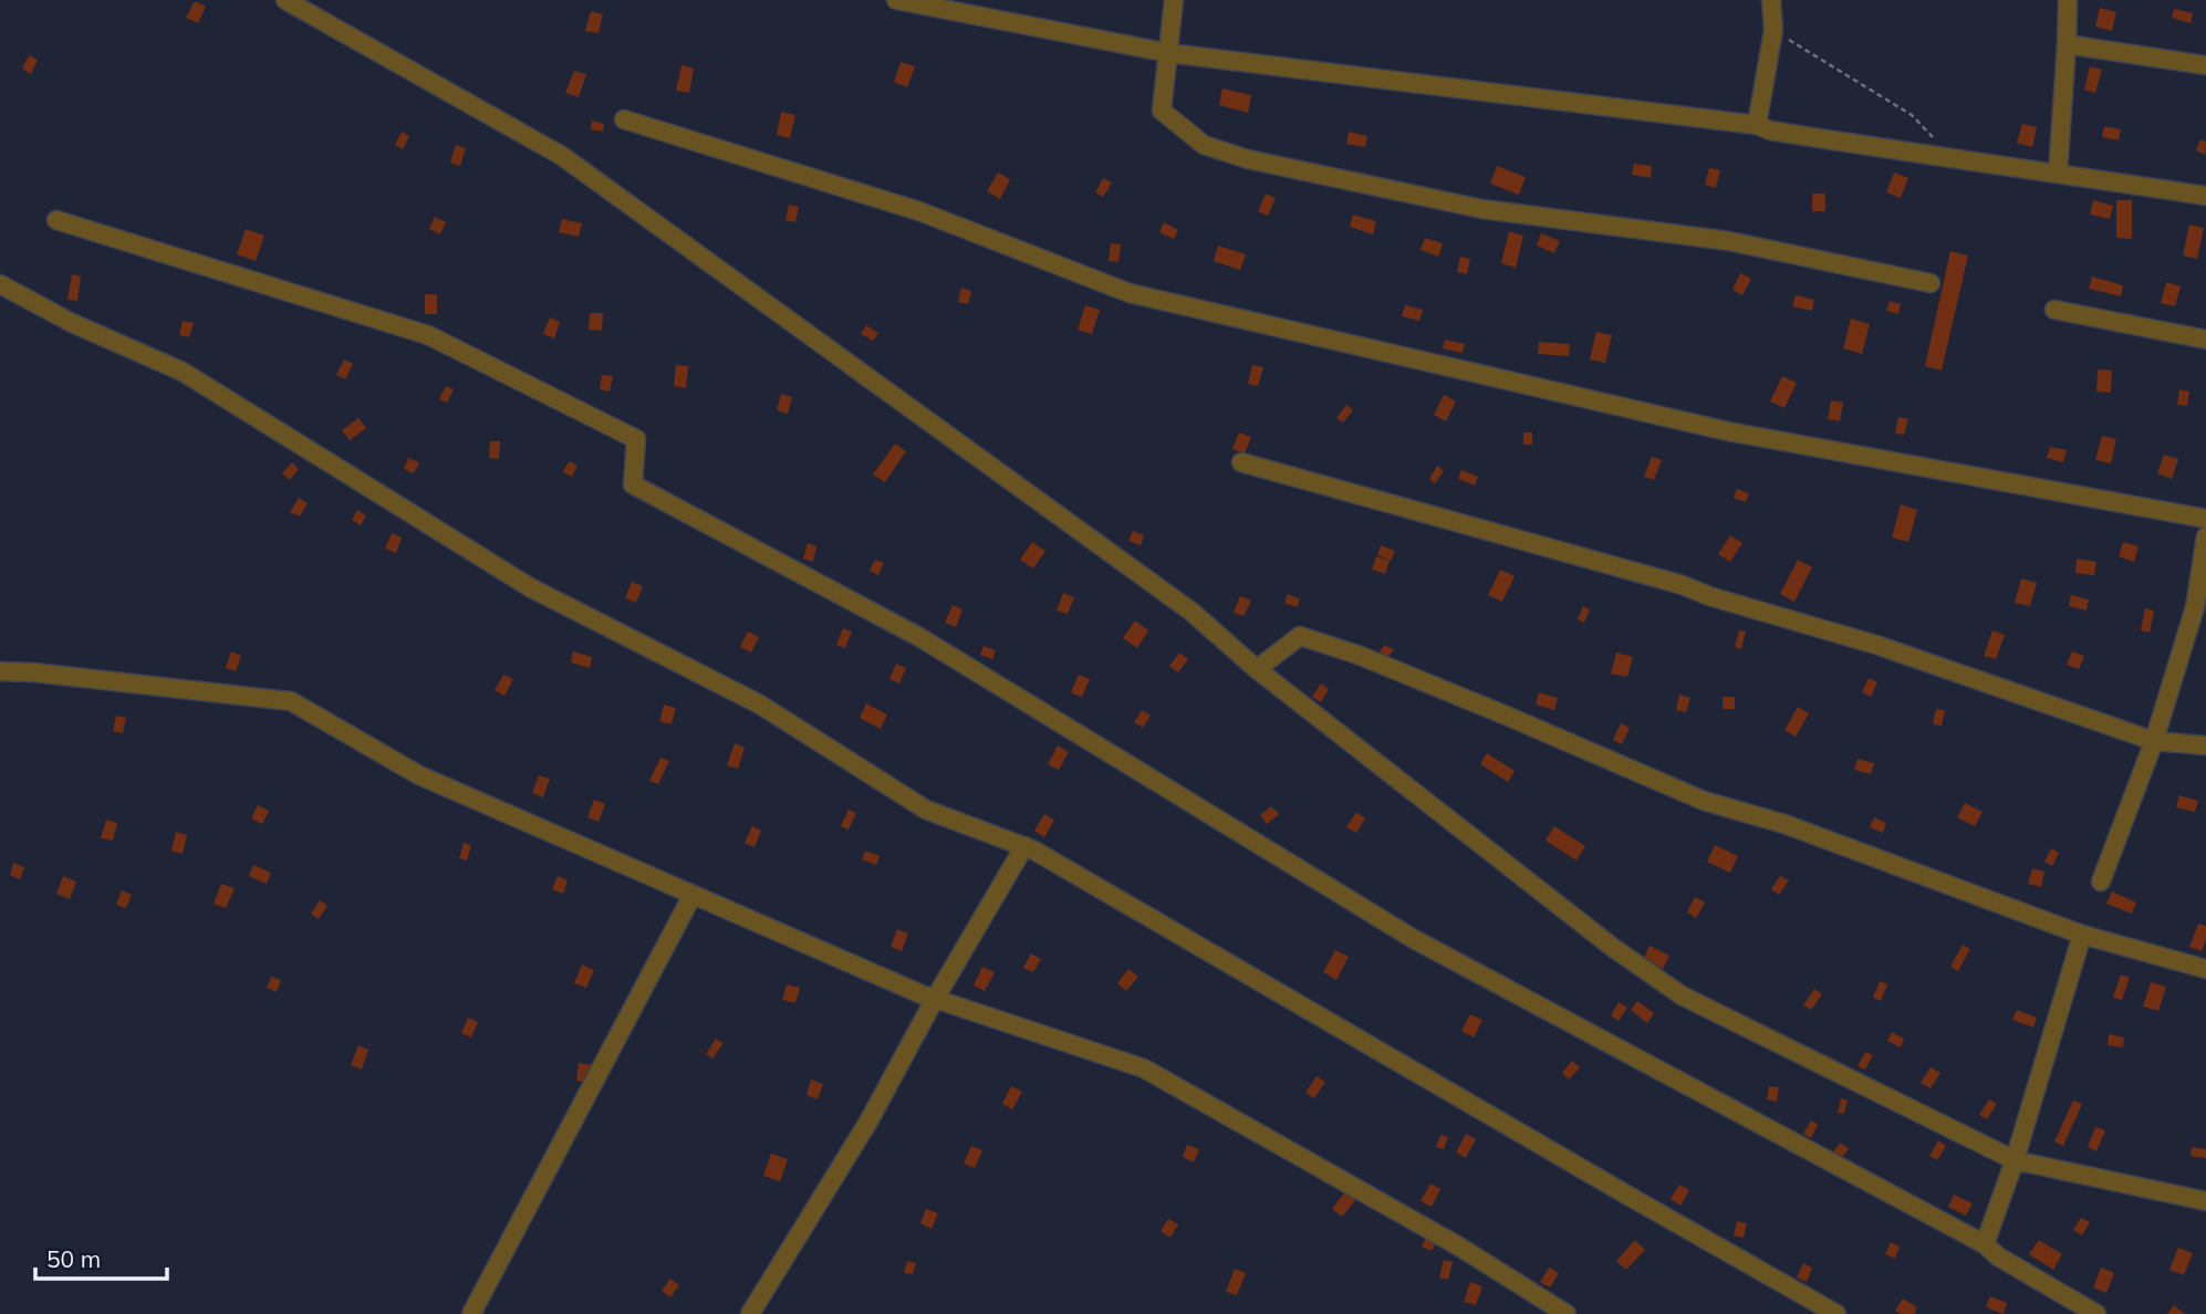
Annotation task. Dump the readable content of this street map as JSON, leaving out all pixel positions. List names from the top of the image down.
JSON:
{
  "scale_bar": "50 m"
}
